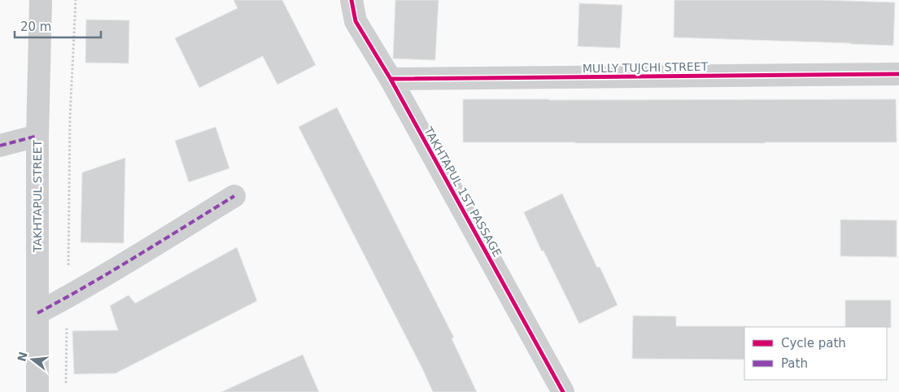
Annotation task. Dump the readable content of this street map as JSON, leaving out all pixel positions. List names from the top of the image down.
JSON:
{
  "streets": {
    "street": ["MULLY TUJCHI STREET", "TAKHTAPUL 1ST PASSAGE", "TAKHTAPUL STREET"]
  },
  "crossings": [
    ["MULLY TUJCHI STREET", "TAKHTAPUL 1ST PASSAGE"]
  ],
  "legend": ["Cycle path", "Path"],
  "scale_bar": "20 m",
  "north": "left"
}
